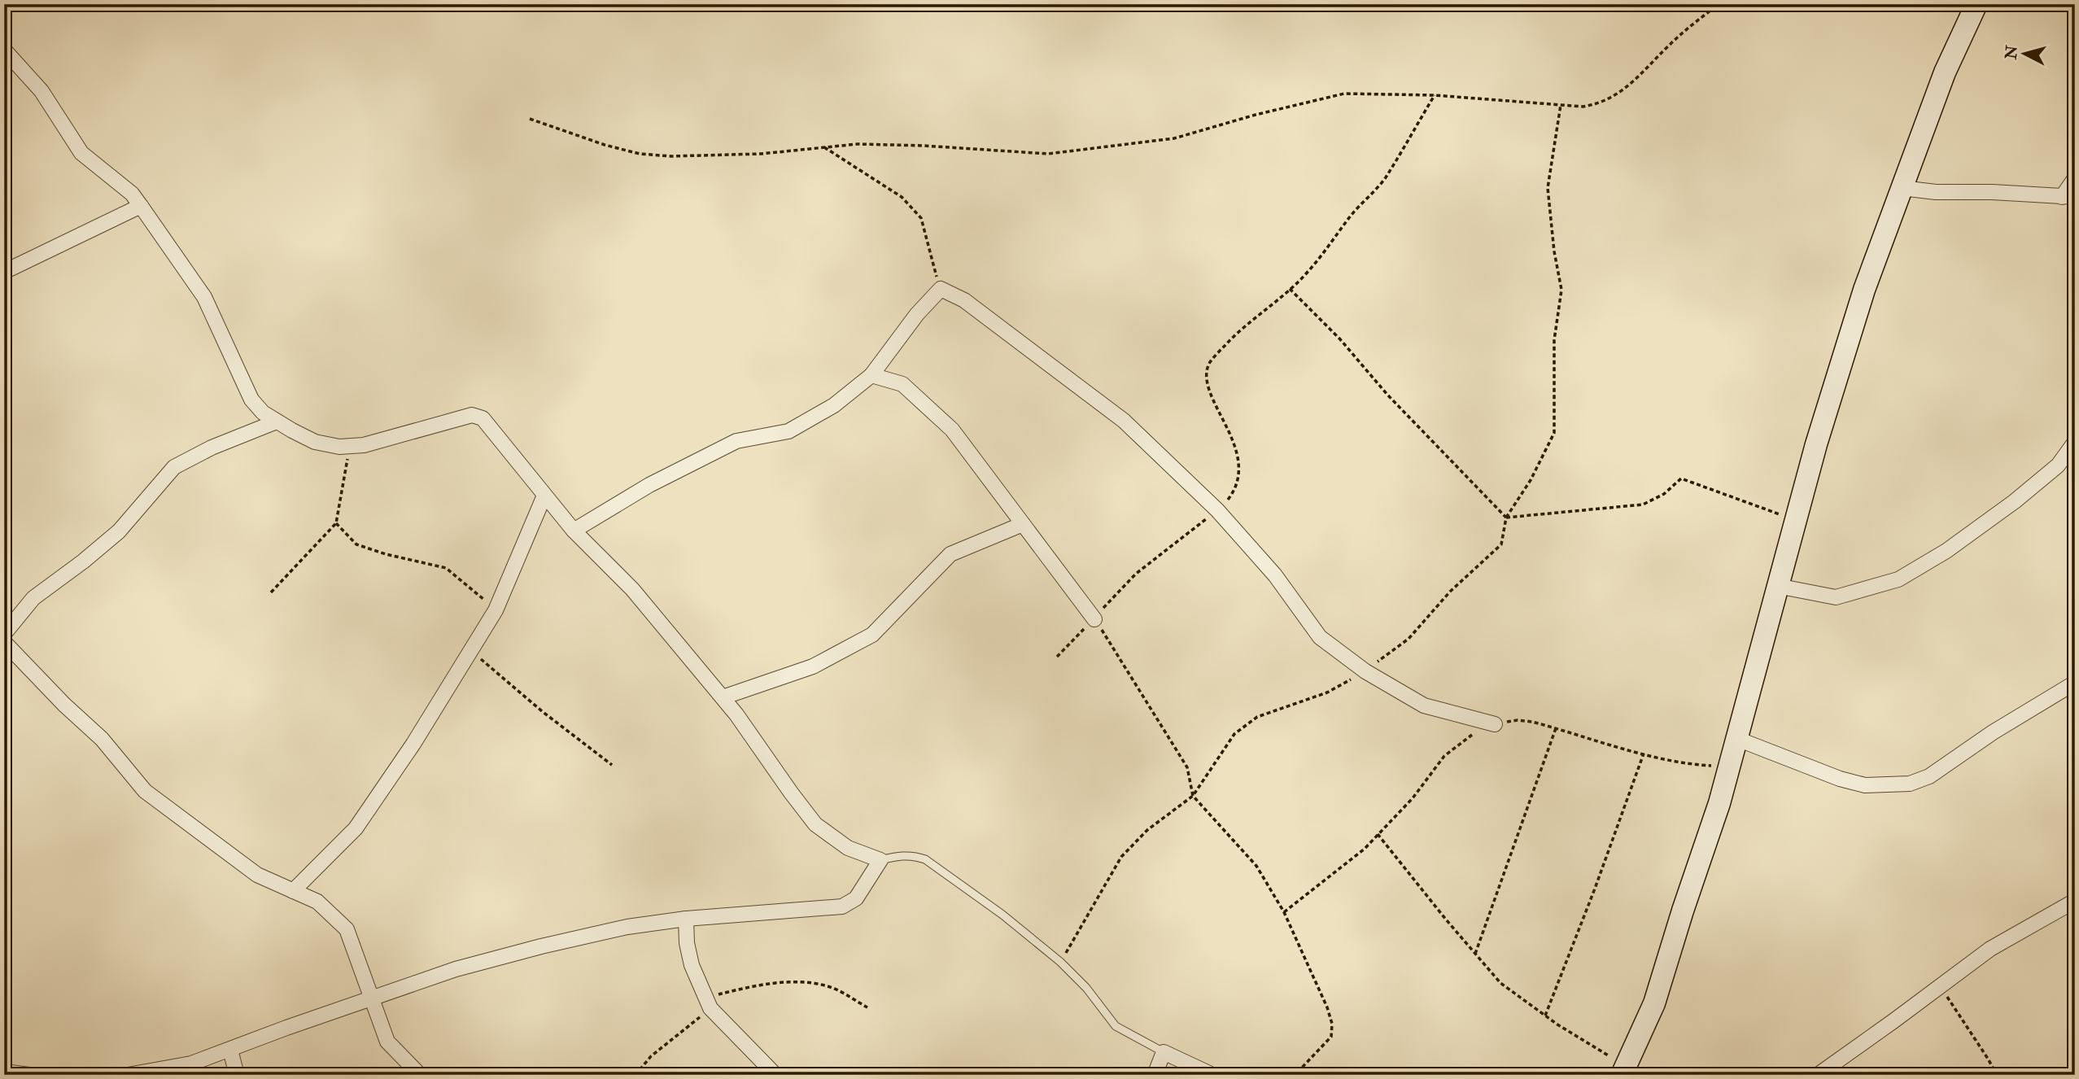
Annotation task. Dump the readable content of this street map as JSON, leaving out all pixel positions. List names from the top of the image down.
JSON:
{
  "north": "left"
}
